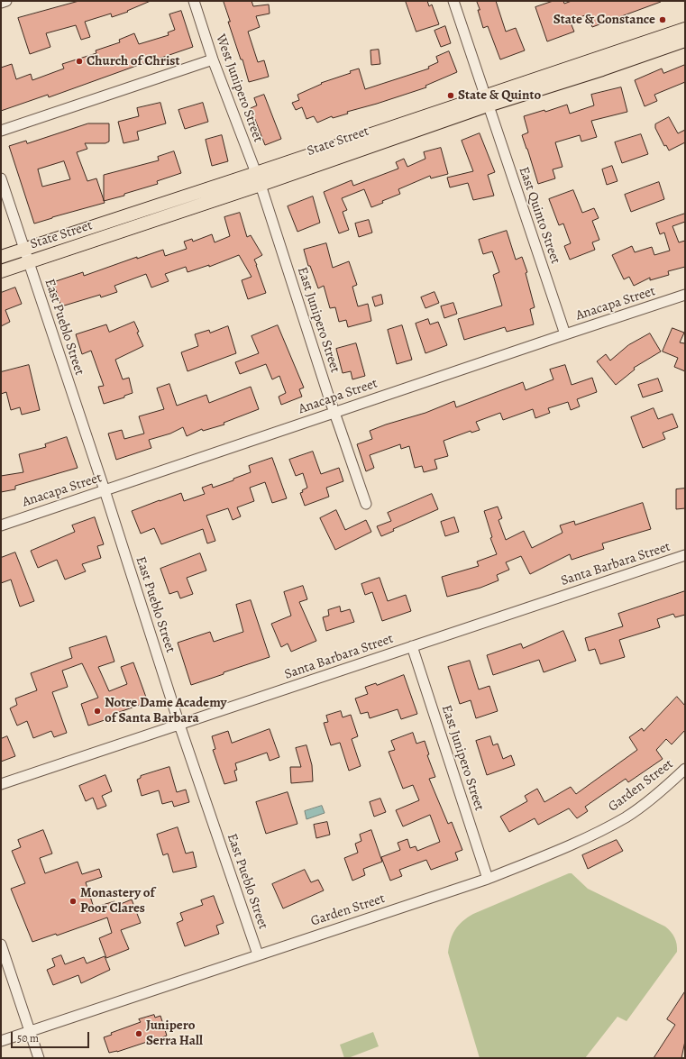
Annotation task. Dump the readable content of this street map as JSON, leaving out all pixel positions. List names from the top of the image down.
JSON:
{
  "streets": {
    "main road": ["State Street"],
    "street": [
      "West Junipero Street",
      "East Quinto Street",
      "Anacapa Street",
      "East Junipero Street",
      "East Pueblo Street",
      "Santa Barbara Street",
      "Garden Street"
    ]
  },
  "crossings": [
    ["West Junipero Street", "State Street"],
    ["West Junipero Street", "East Junipero Street"],
    ["State Street", "East Quinto Street"],
    ["State Street", "East Junipero Street"],
    ["State Street", "East Pueblo Street"],
    ["East Quinto Street", "Anacapa Street"],
    ["Anacapa Street", "East Junipero Street"],
    ["Anacapa Street", "East Pueblo Street"],
    ["East Junipero Street", "Santa Barbara Street"],
    ["East Junipero Street", "Garden Street"],
    ["East Pueblo Street", "Santa Barbara Street"],
    ["East Pueblo Street", "Garden Street"]
  ],
  "places": [
    "State & Constance",
    "Church of Christ",
    "State & Quinto",
    "Notre Dame Academy of Santa Barbara",
    "Monastery of Poor Clares",
    "Junipero Serra Hall"
  ],
  "scale_bar": "50 m"
}
